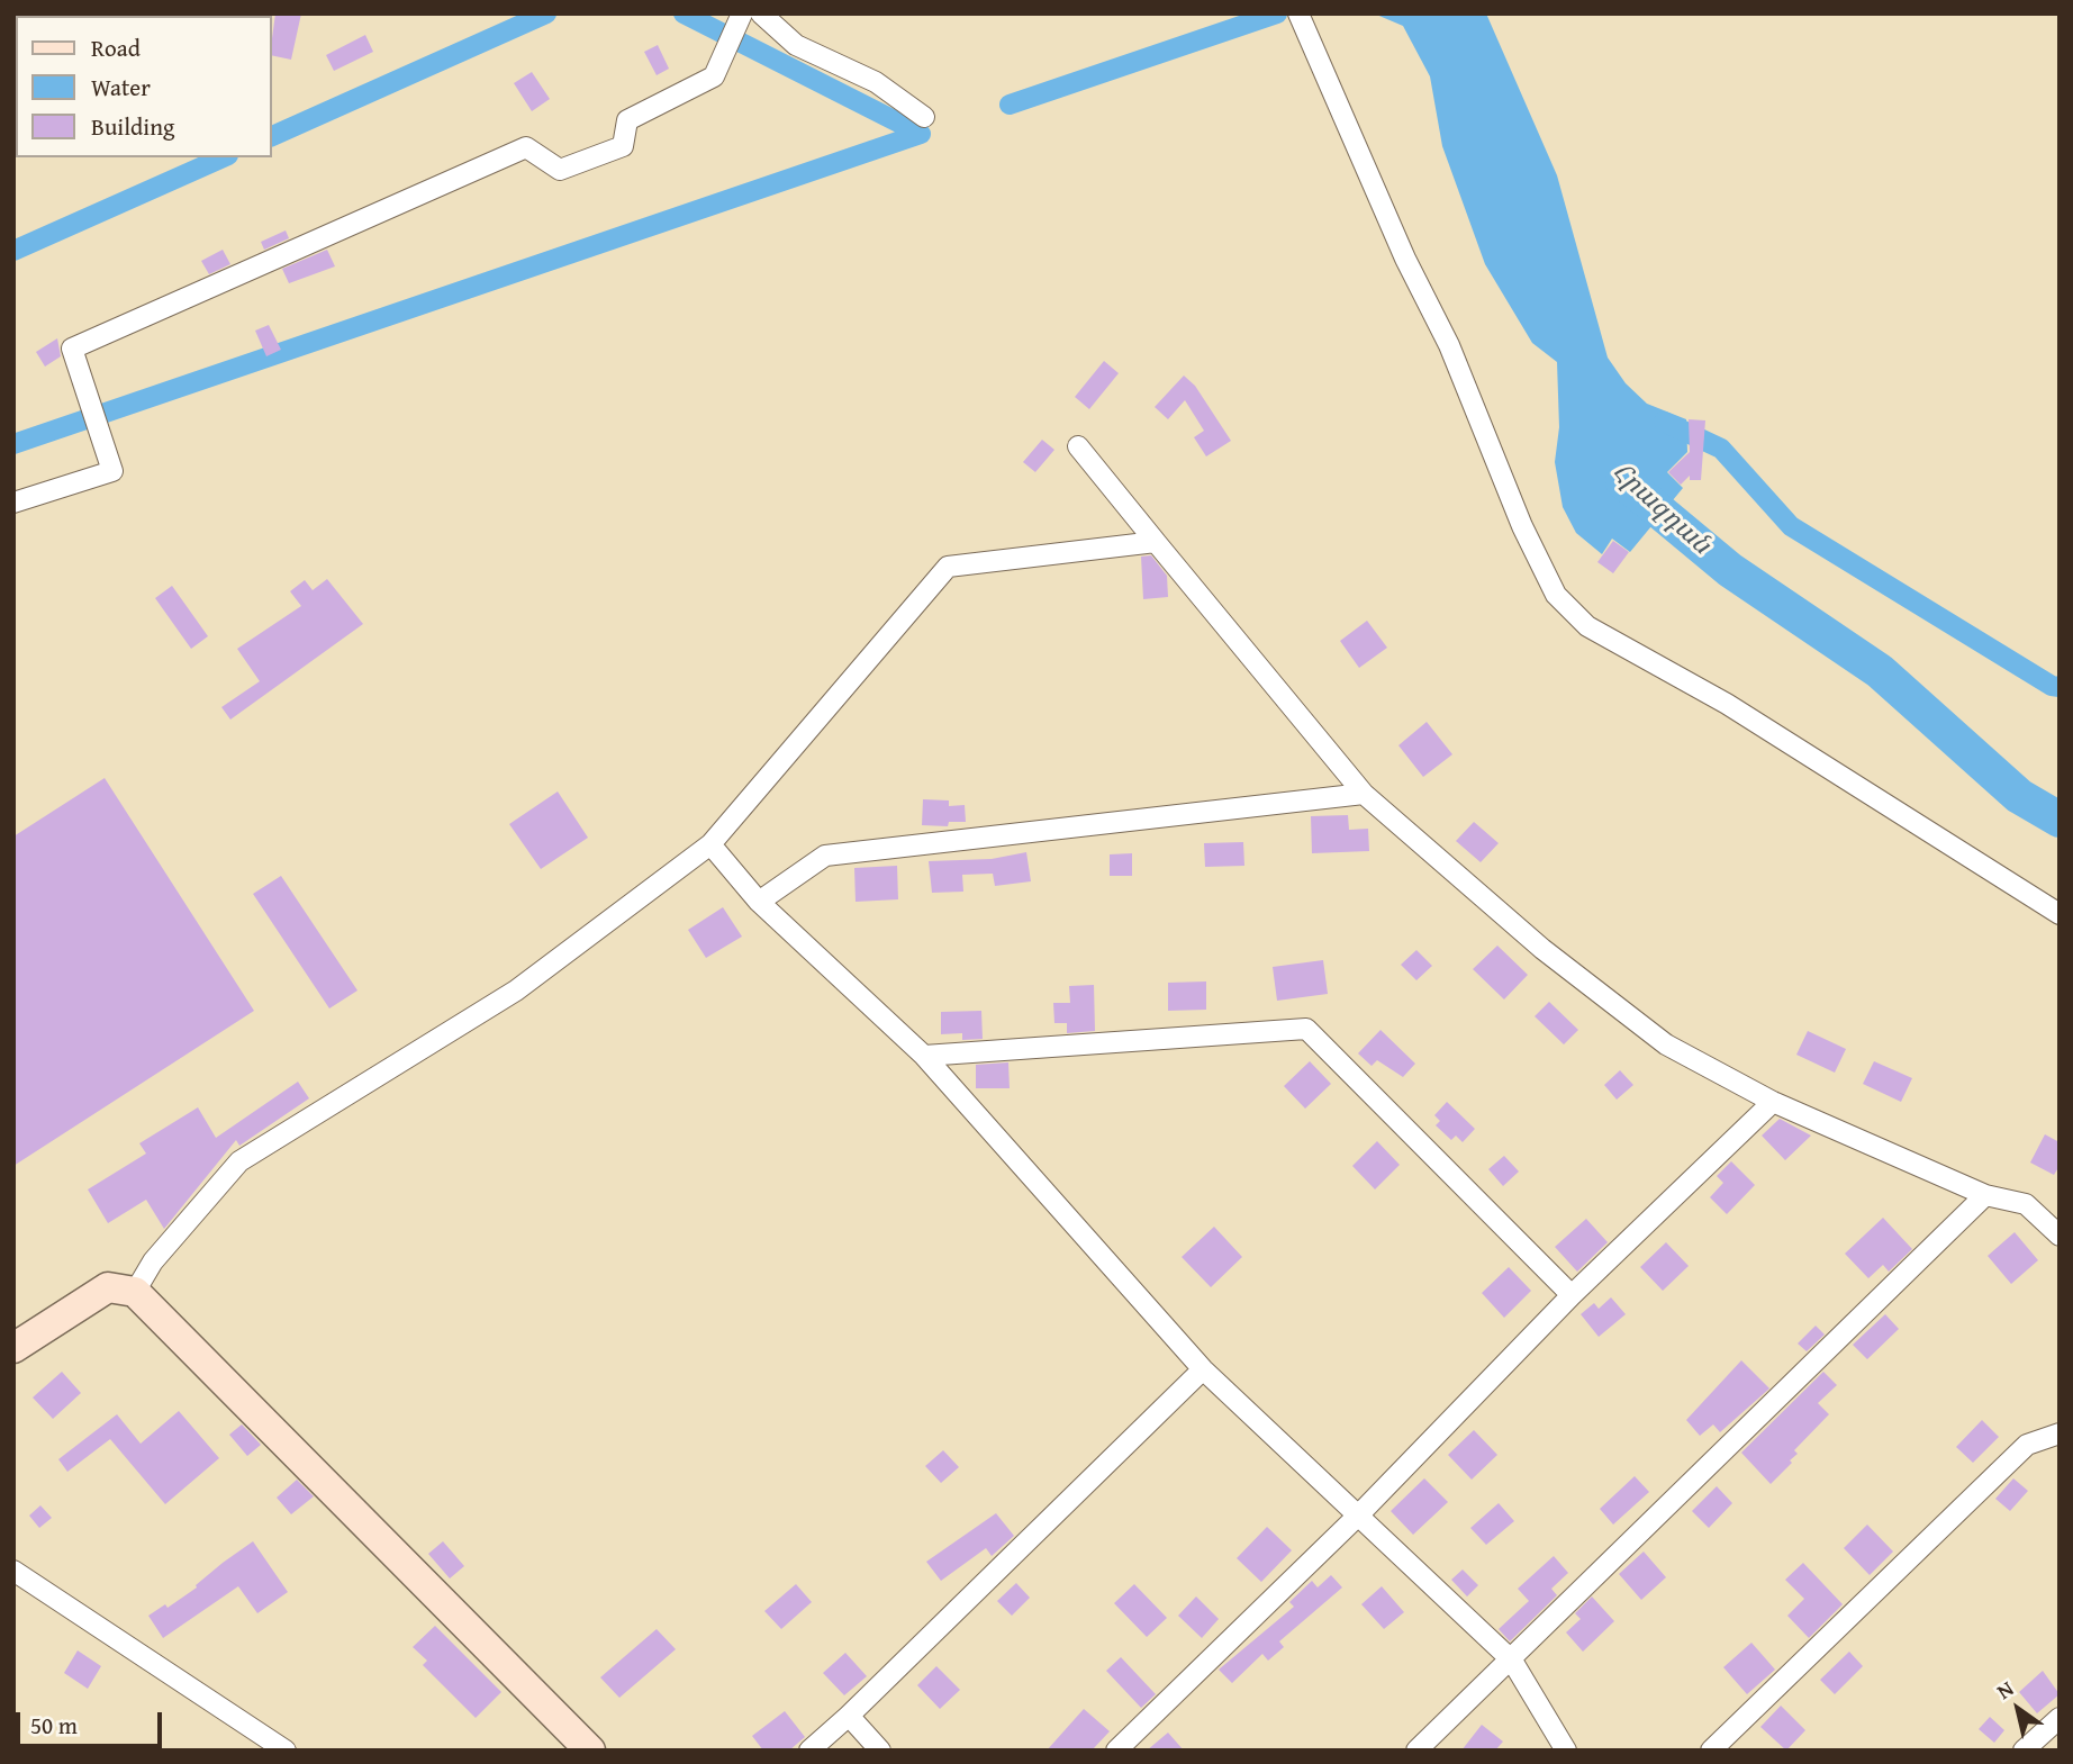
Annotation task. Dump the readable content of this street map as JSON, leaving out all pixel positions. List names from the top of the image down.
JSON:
{
  "water": ["Հրազդան"],
  "legend": ["Road", "Water", "Building"],
  "scale_bar": "50 m",
  "north": "top left"
}
